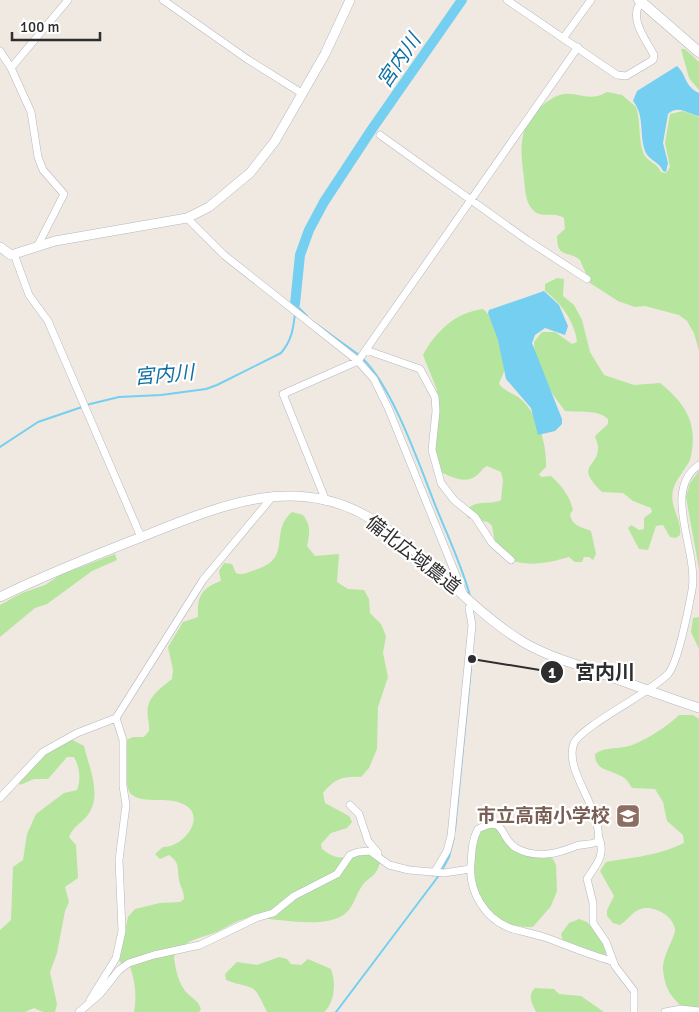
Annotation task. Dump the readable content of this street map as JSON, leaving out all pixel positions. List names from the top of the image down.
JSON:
{
  "streets": {
    "street": ["備北広域農道"]
  },
  "water": ["宮内川"],
  "places": {
    "other": ["宮内川"],
    "school or university": ["市立高南小学校"]
  },
  "scale_bar": "100 m"
}
